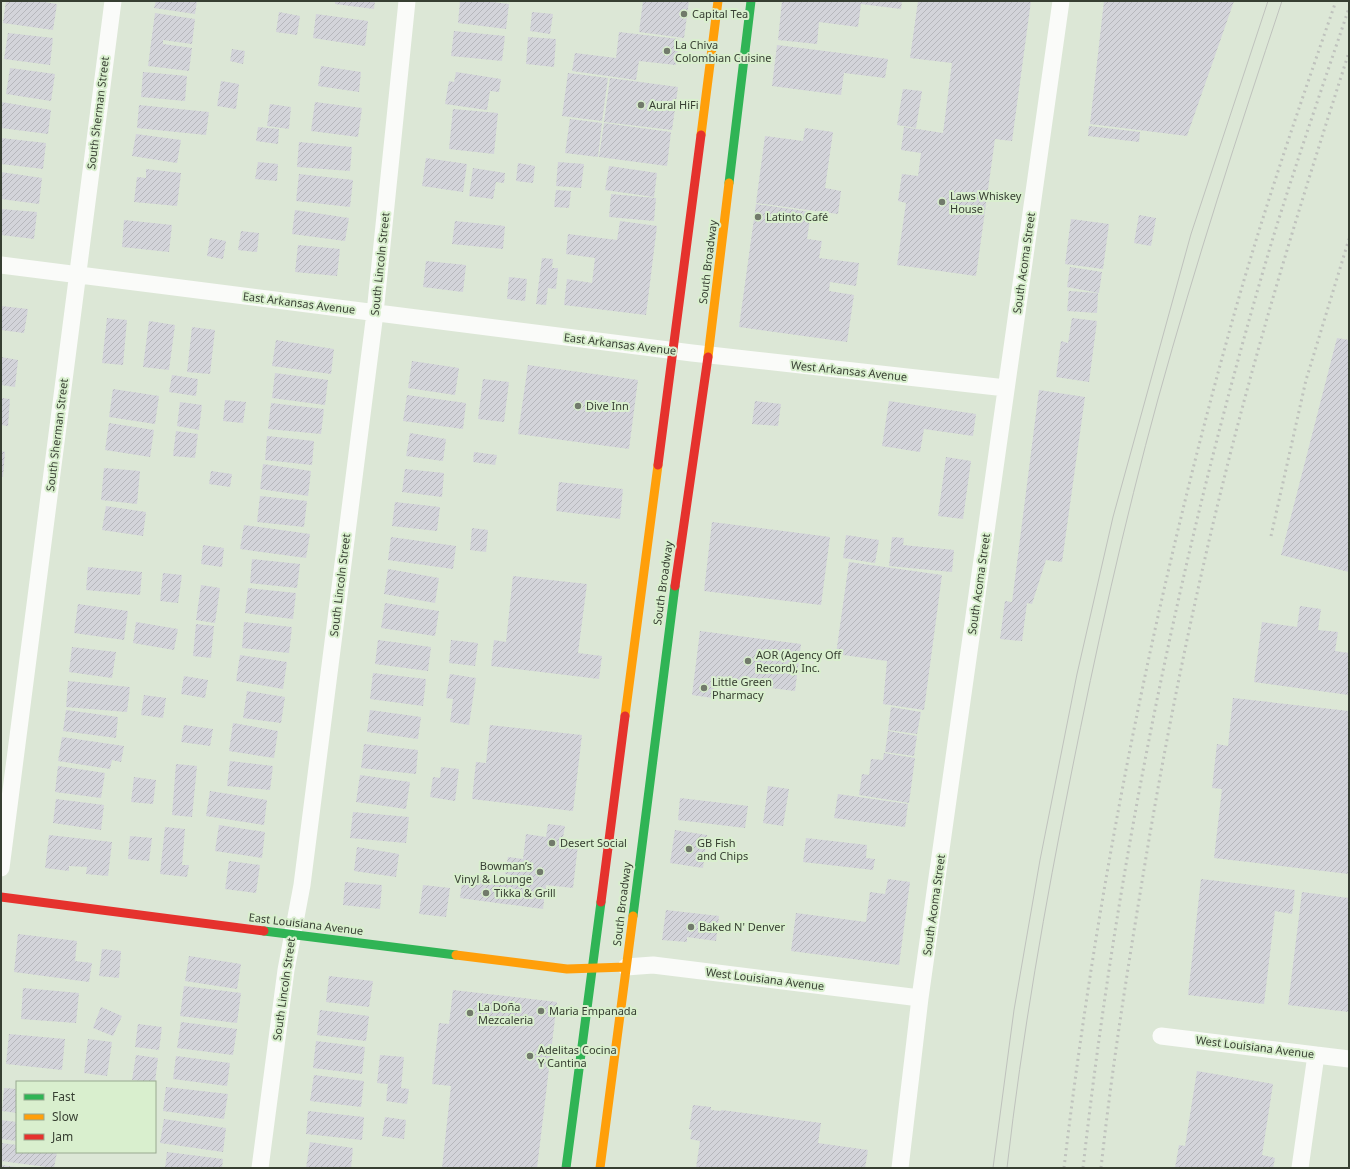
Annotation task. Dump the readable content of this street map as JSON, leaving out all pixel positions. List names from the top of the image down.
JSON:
{
  "streets": {
    "main road": ["South Broadway", "East Louisiana Avenue", "West Louisiana Avenue"],
    "street": [
      "South Sherman Street",
      "South Acoma Street",
      "South Lincoln Street",
      "East Arkansas Avenue",
      "West Arkansas Avenue"
    ]
  },
  "crossings": [
    ["South Sherman Street", "East Arkansas Avenue"],
    ["South Broadway", "East Arkansas Avenue"],
    ["South Broadway", "West Arkansas Avenue"],
    ["South Broadway", "East Louisiana Avenue"],
    ["South Broadway", "West Louisiana Avenue"],
    ["South Acoma Street", "West Arkansas Avenue"],
    ["South Acoma Street", "West Louisiana Avenue"],
    ["South Lincoln Street", "East Arkansas Avenue"],
    ["South Lincoln Street", "East Louisiana Avenue"],
    ["East Arkansas Avenue", "West Arkansas Avenue"],
    ["East Louisiana Avenue", "West Louisiana Avenue"]
  ],
  "places": [
    "Capital Tea",
    "La Chiva Colombian Cuisine",
    "Aural HiFi",
    "Laws Whiskey House",
    "Latinto Café",
    "Dive Inn",
    "AOR (Agency Off Record), Inc.",
    "Little Green Pharmacy",
    "Desert Social",
    "GB Fish and Chips",
    "Bowman’s Vinyl & Lounge",
    "Tikka & Grill",
    "Baked N' Denver",
    "Maria Empanada",
    "La Doña Mezcaleria",
    "Adelitas Cocina Y Cantina"
  ],
  "legend": ["Fast", "Slow", "Jam"]
}
